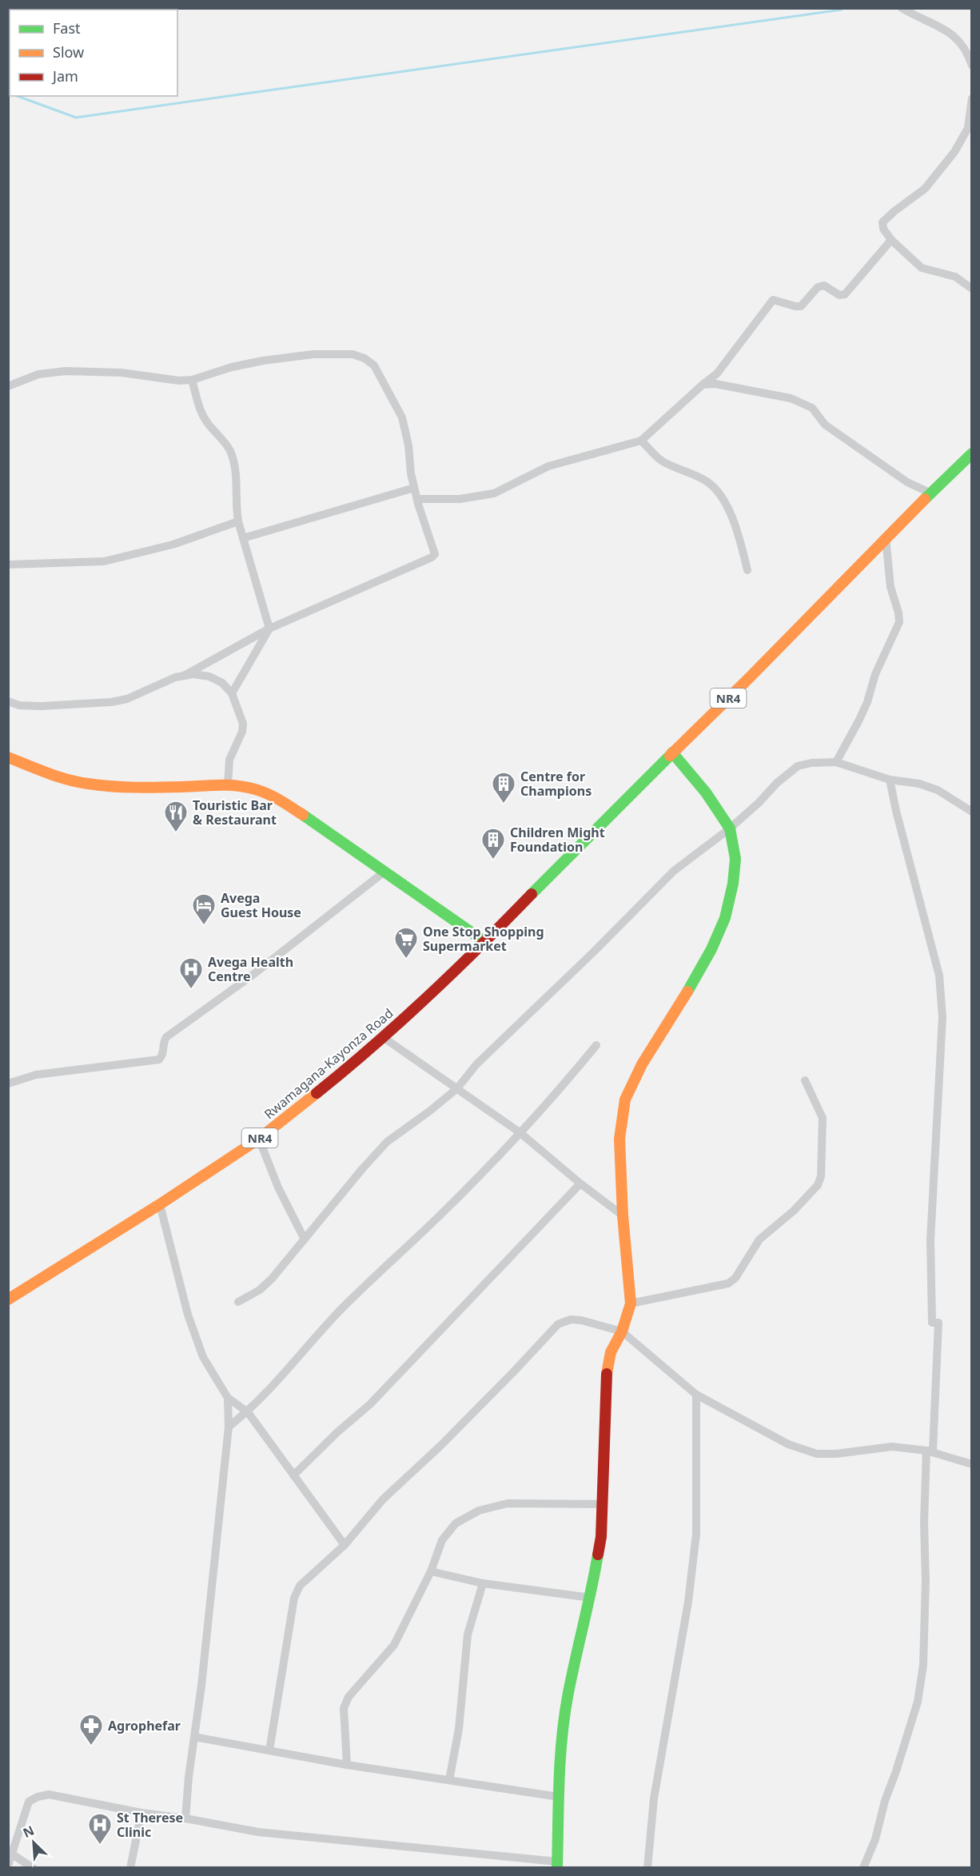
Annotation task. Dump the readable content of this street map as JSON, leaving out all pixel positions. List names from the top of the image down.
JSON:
{
  "streets": {
    "main road": ["NR4", "Rwamagana-Kayonza Road"]
  },
  "crossings": [
    ["NR4", "Rwamagana-Kayonza Road"]
  ],
  "places": {
    "building": ["Centre for Champions", "Children Might Foundation"],
    "restaurant": ["Touristic Bar & Restaurant"],
    "hotel": ["Avega Guest House"],
    "supermarket": ["One Stop Shopping Supermarket"],
    "hospital": ["Avega Health Centre", "St Therese Clinic"],
    "pharmacy": ["Agrophefar"]
  },
  "legend": ["Fast", "Slow", "Jam"],
  "north": "top left"
}
